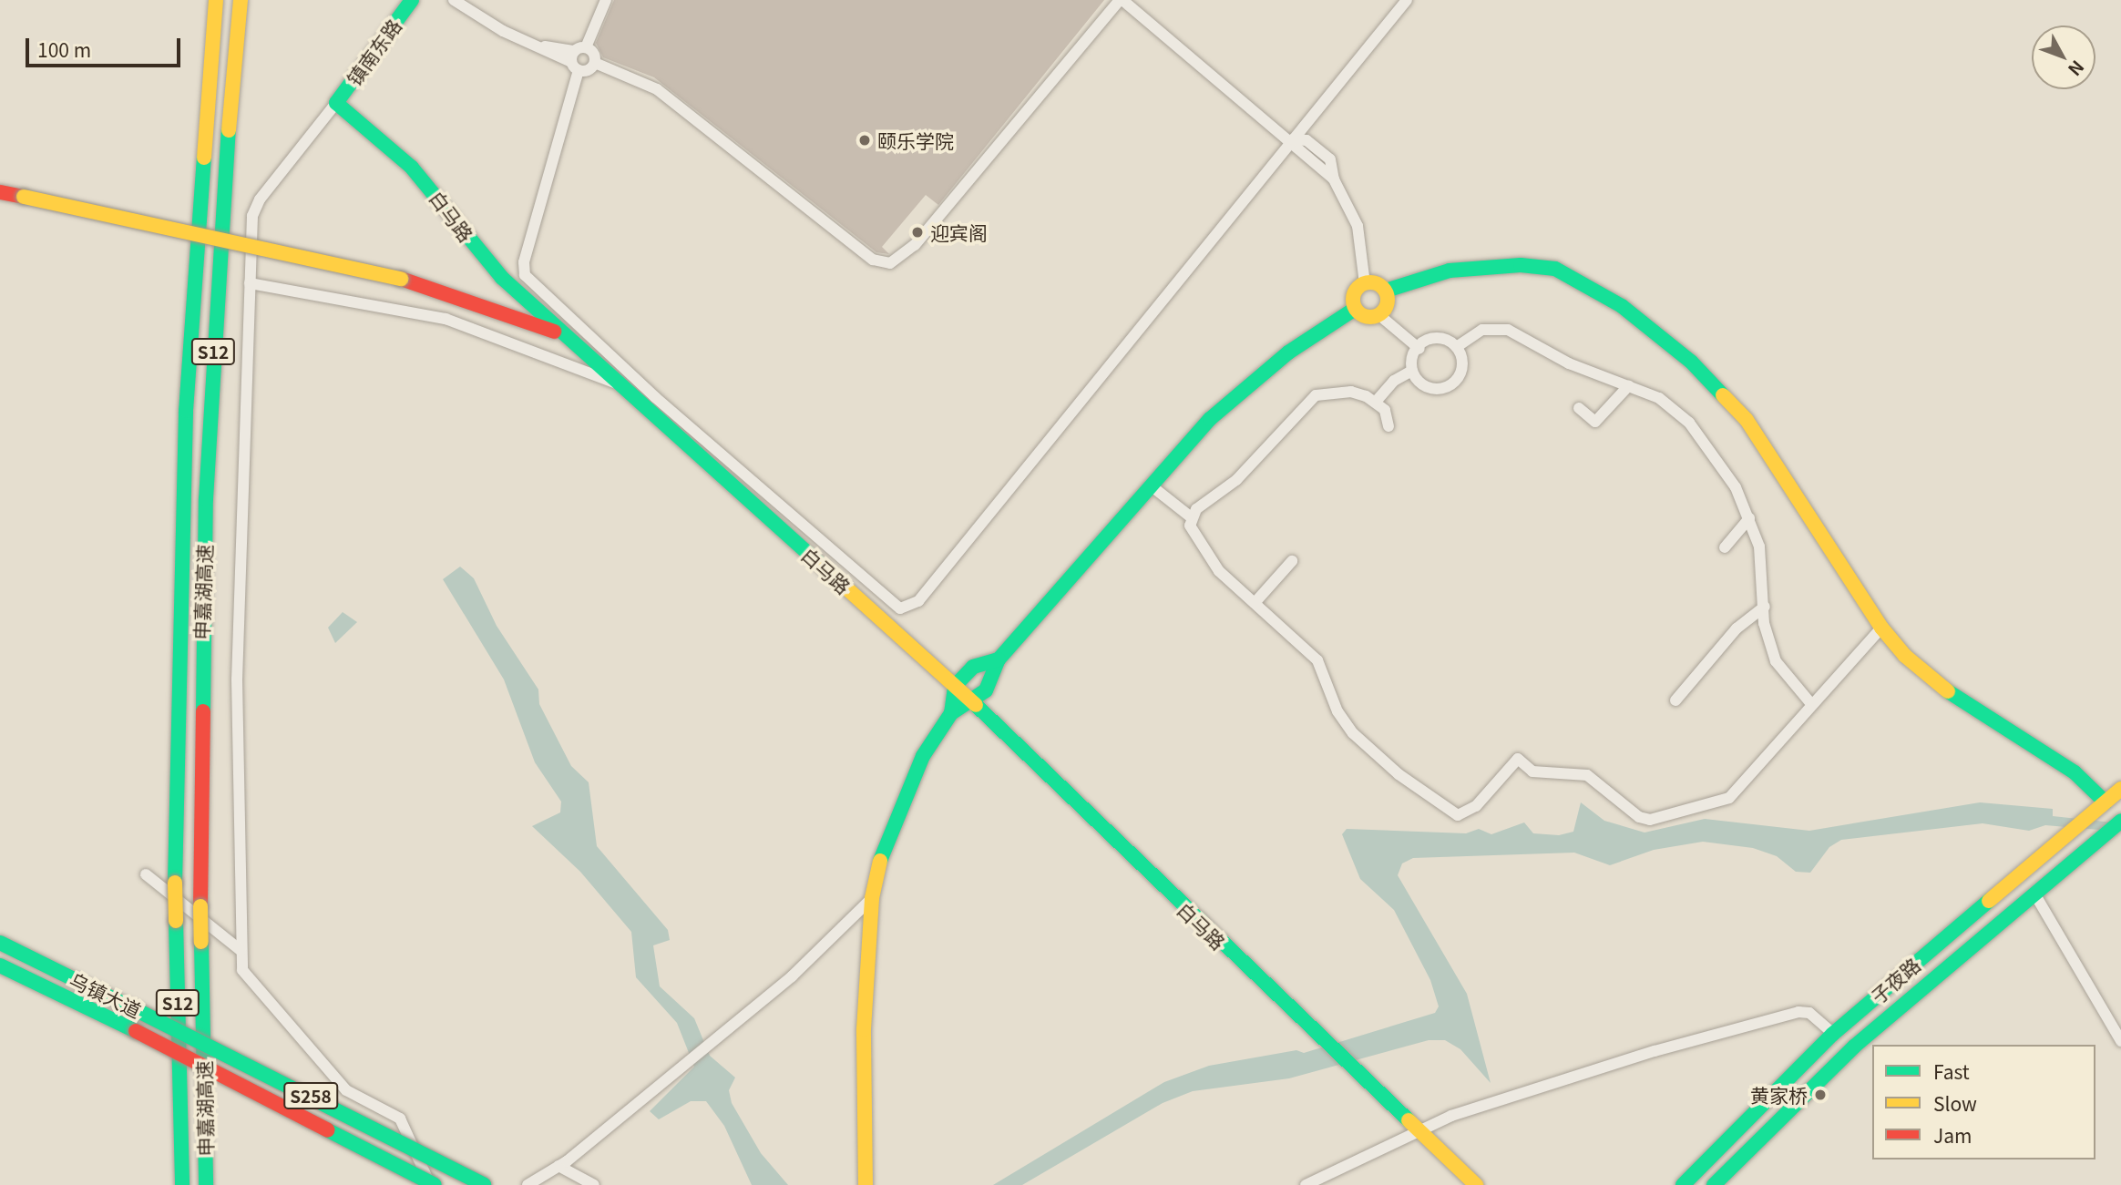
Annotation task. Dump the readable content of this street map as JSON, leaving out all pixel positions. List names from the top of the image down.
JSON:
{
  "streets": {
    "main road": [
      "镇南东路",
      "白马路",
      "S12",
      "申嘉湖高速",
      "子夜路",
      "乌镇大道",
      "S258"
    ]
  },
  "crossings": [
    ["镇南东路", "白马路"]
  ],
  "places": ["颐乐学院", "迎宾阁", "黄家桥"],
  "legend": ["Fast", "Slow", "Jam"],
  "scale_bar": "100 m",
  "north": "bottom right"
}
